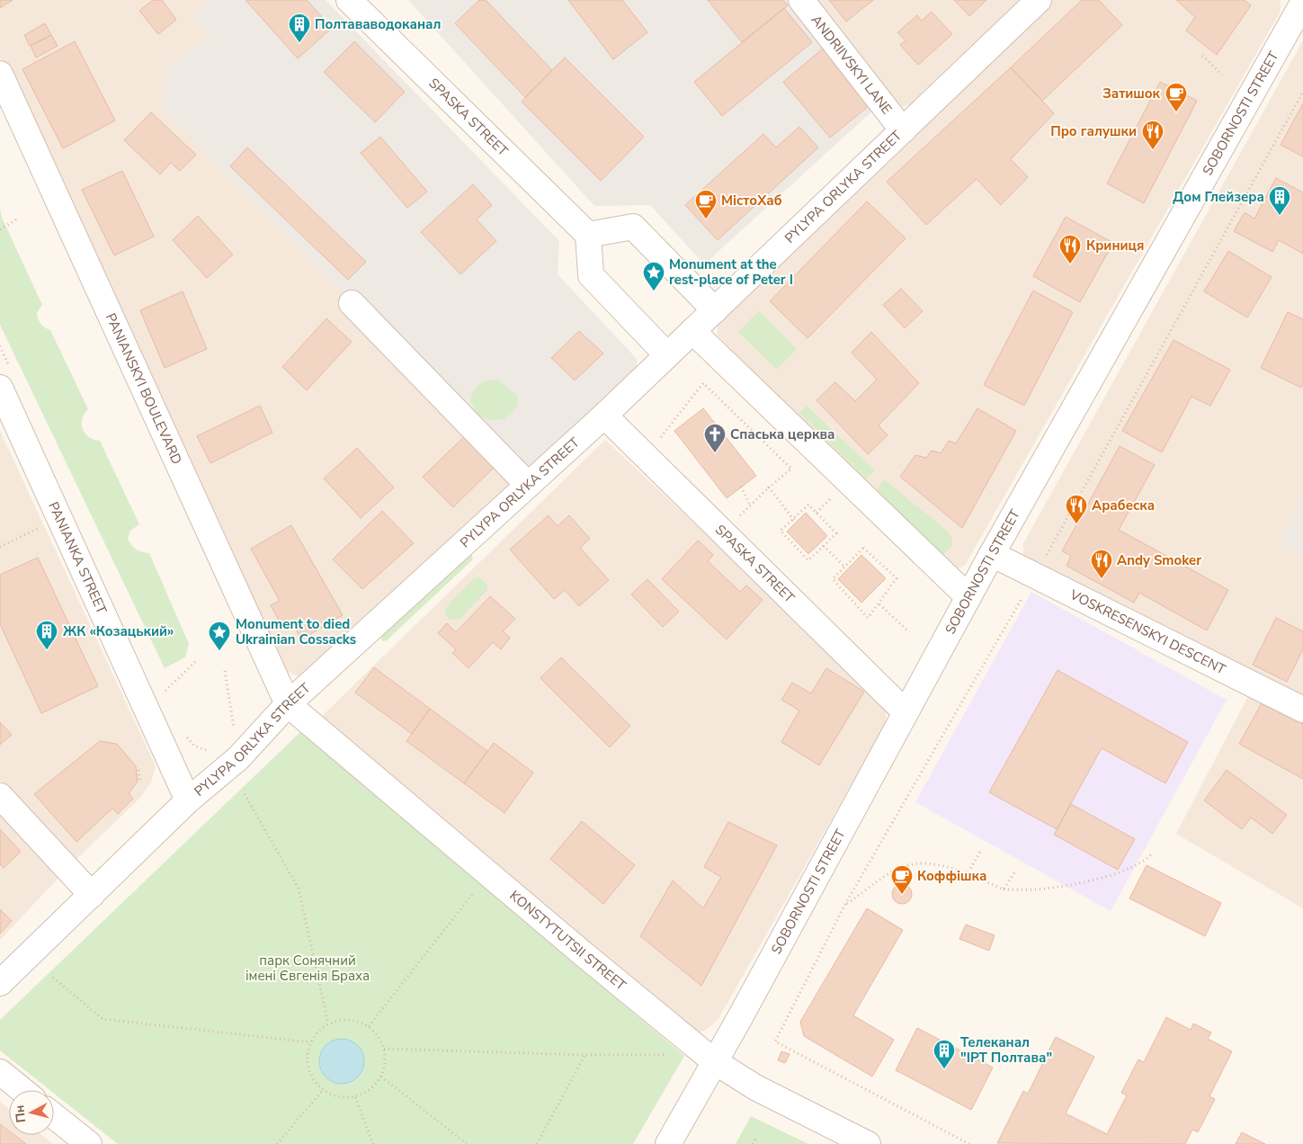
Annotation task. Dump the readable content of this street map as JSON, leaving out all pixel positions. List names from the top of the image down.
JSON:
{
  "streets": {
    "street": [
      "ANDRIIVSKYI LANE",
      "SOBORNOSTI STREET",
      "SPASKA STREET",
      "PYLYPA ORLYKA STREET",
      "PANIANSKYI BOULEVARD",
      "PANIANKA STREET",
      "VOSKRESENSKYI DESCENT",
      "KONSTYTUTSII STREET"
    ]
  },
  "crossings": [
    ["ANDRIIVSKYI LANE", "PYLYPA ORLYKA STREET"],
    ["SOBORNOSTI STREET", "SPASKA STREET"],
    ["SOBORNOSTI STREET", "VOSKRESENSKYI DESCENT"],
    ["SOBORNOSTI STREET", "KONSTYTUTSII STREET"],
    ["SPASKA STREET", "PYLYPA ORLYKA STREET"],
    ["PYLYPA ORLYKA STREET", "PANIANSKYI BOULEVARD"],
    ["PYLYPA ORLYKA STREET", "PANIANKA STREET"],
    ["PYLYPA ORLYKA STREET", "KONSTYTUTSII STREET"],
    ["PANIANSKYI BOULEVARD", "KONSTYTUTSII STREET"]
  ],
  "parks": ["парк Сонячний імені Євгенія Браха"],
  "places": {
    "building": [
      "Полтававодоканал",
      "Дом Глейзера",
      "ЖК «Козацький»",
      "Телеканал \"ІРТ Полтава\""
    ],
    "cafe": ["Затишок", "МістоХаб", "Коффішка"],
    "restaurant": [
      "Про галушки",
      "Криниця",
      "Арабеска",
      "Andy Smoker"
    ],
    "place": ["Monument at the rest-place of Peter I", "Monument to died Ukrainian Cossacks"],
    "church": ["Спаська церква"]
  },
  "north": "left"
}
